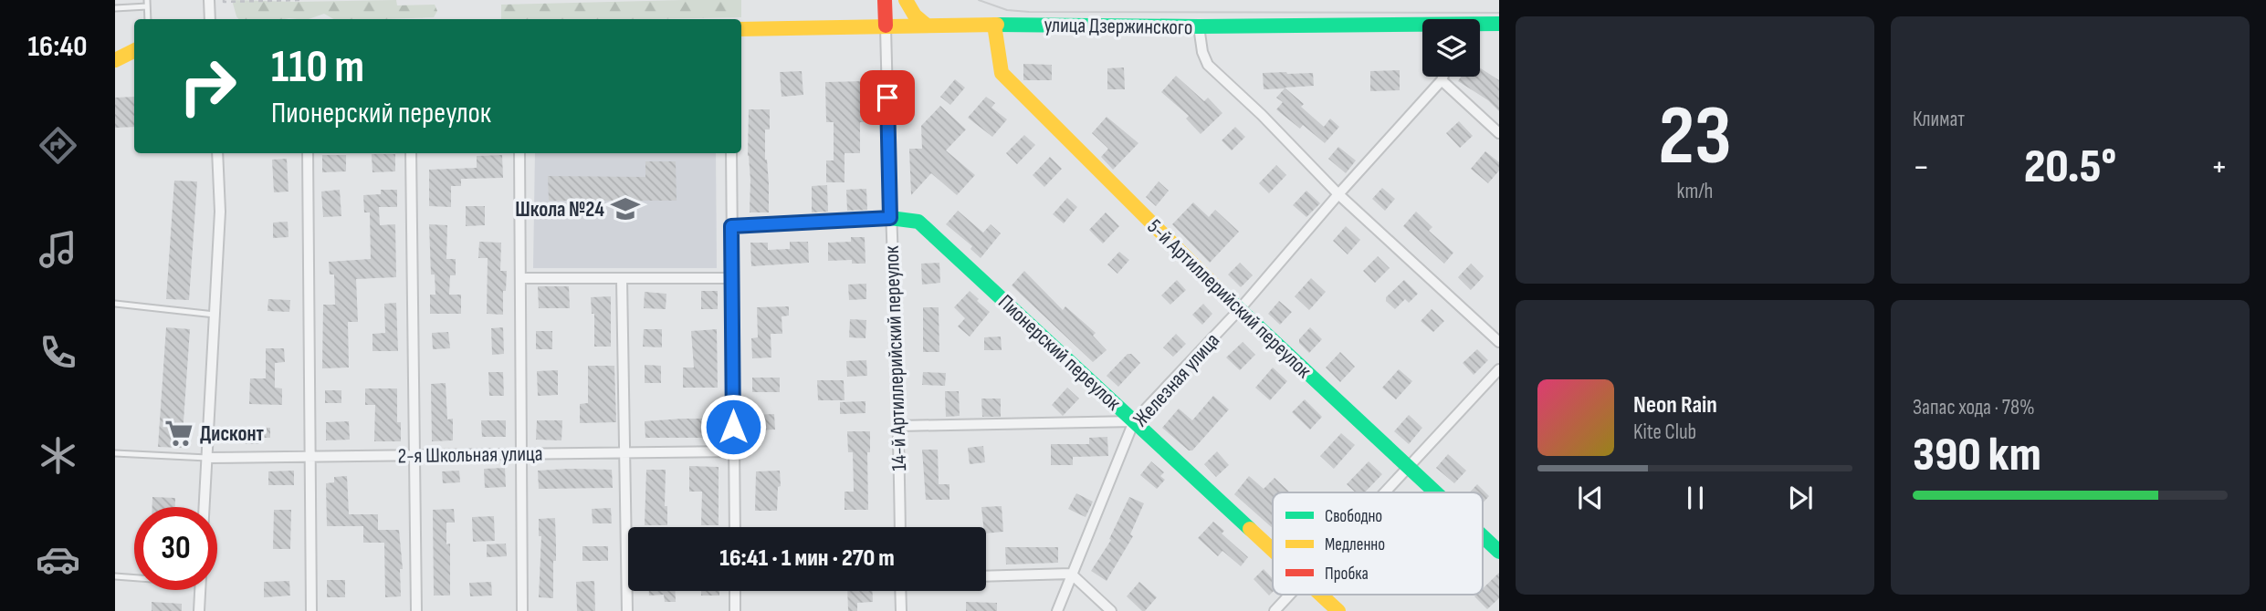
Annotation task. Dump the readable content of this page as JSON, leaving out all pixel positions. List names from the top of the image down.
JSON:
{
  "streets": {
    "street": [
      "улица Дзержинского",
      "5-й Артиллерийский переулок",
      "Пионерский переулок",
      "14-й Артиллерийский переулок",
      "Железная улица",
      "2-я Школьная улица"
    ]
  },
  "crossings": [
    ["улица Дзержинского", "5-й Артиллерийский переулок"],
    ["улица Дзержинского", "14-й Артиллерийский переулок"],
    ["5-й Артиллерийский переулок", "Железная улица"],
    ["Пионерский переулок", "14-й Артиллерийский переулок"],
    ["Пионерский переулок", "Железная улица"]
  ],
  "places": {
    "school or university": ["Школа №24"],
    "supermarket": ["Дисконт"]
  },
  "legend": ["Свободно", "Медленно", "Пробка"],
  "page": {
    "tabs": "16:40",
    "tile": [
      ["23", "km/h"],
      "Климат",
      ["Запас хода · 78%", "390 km"]
    ],
    "turn": ["110 m", "Пионерский переулок"],
    "heat": ["−", "20.5°", "+"],
    "song": ["Neon Rain", "Kite Club"],
    "limit": "30",
    "trip": "16:41 · 1 мин · 270 m"
  }
}
